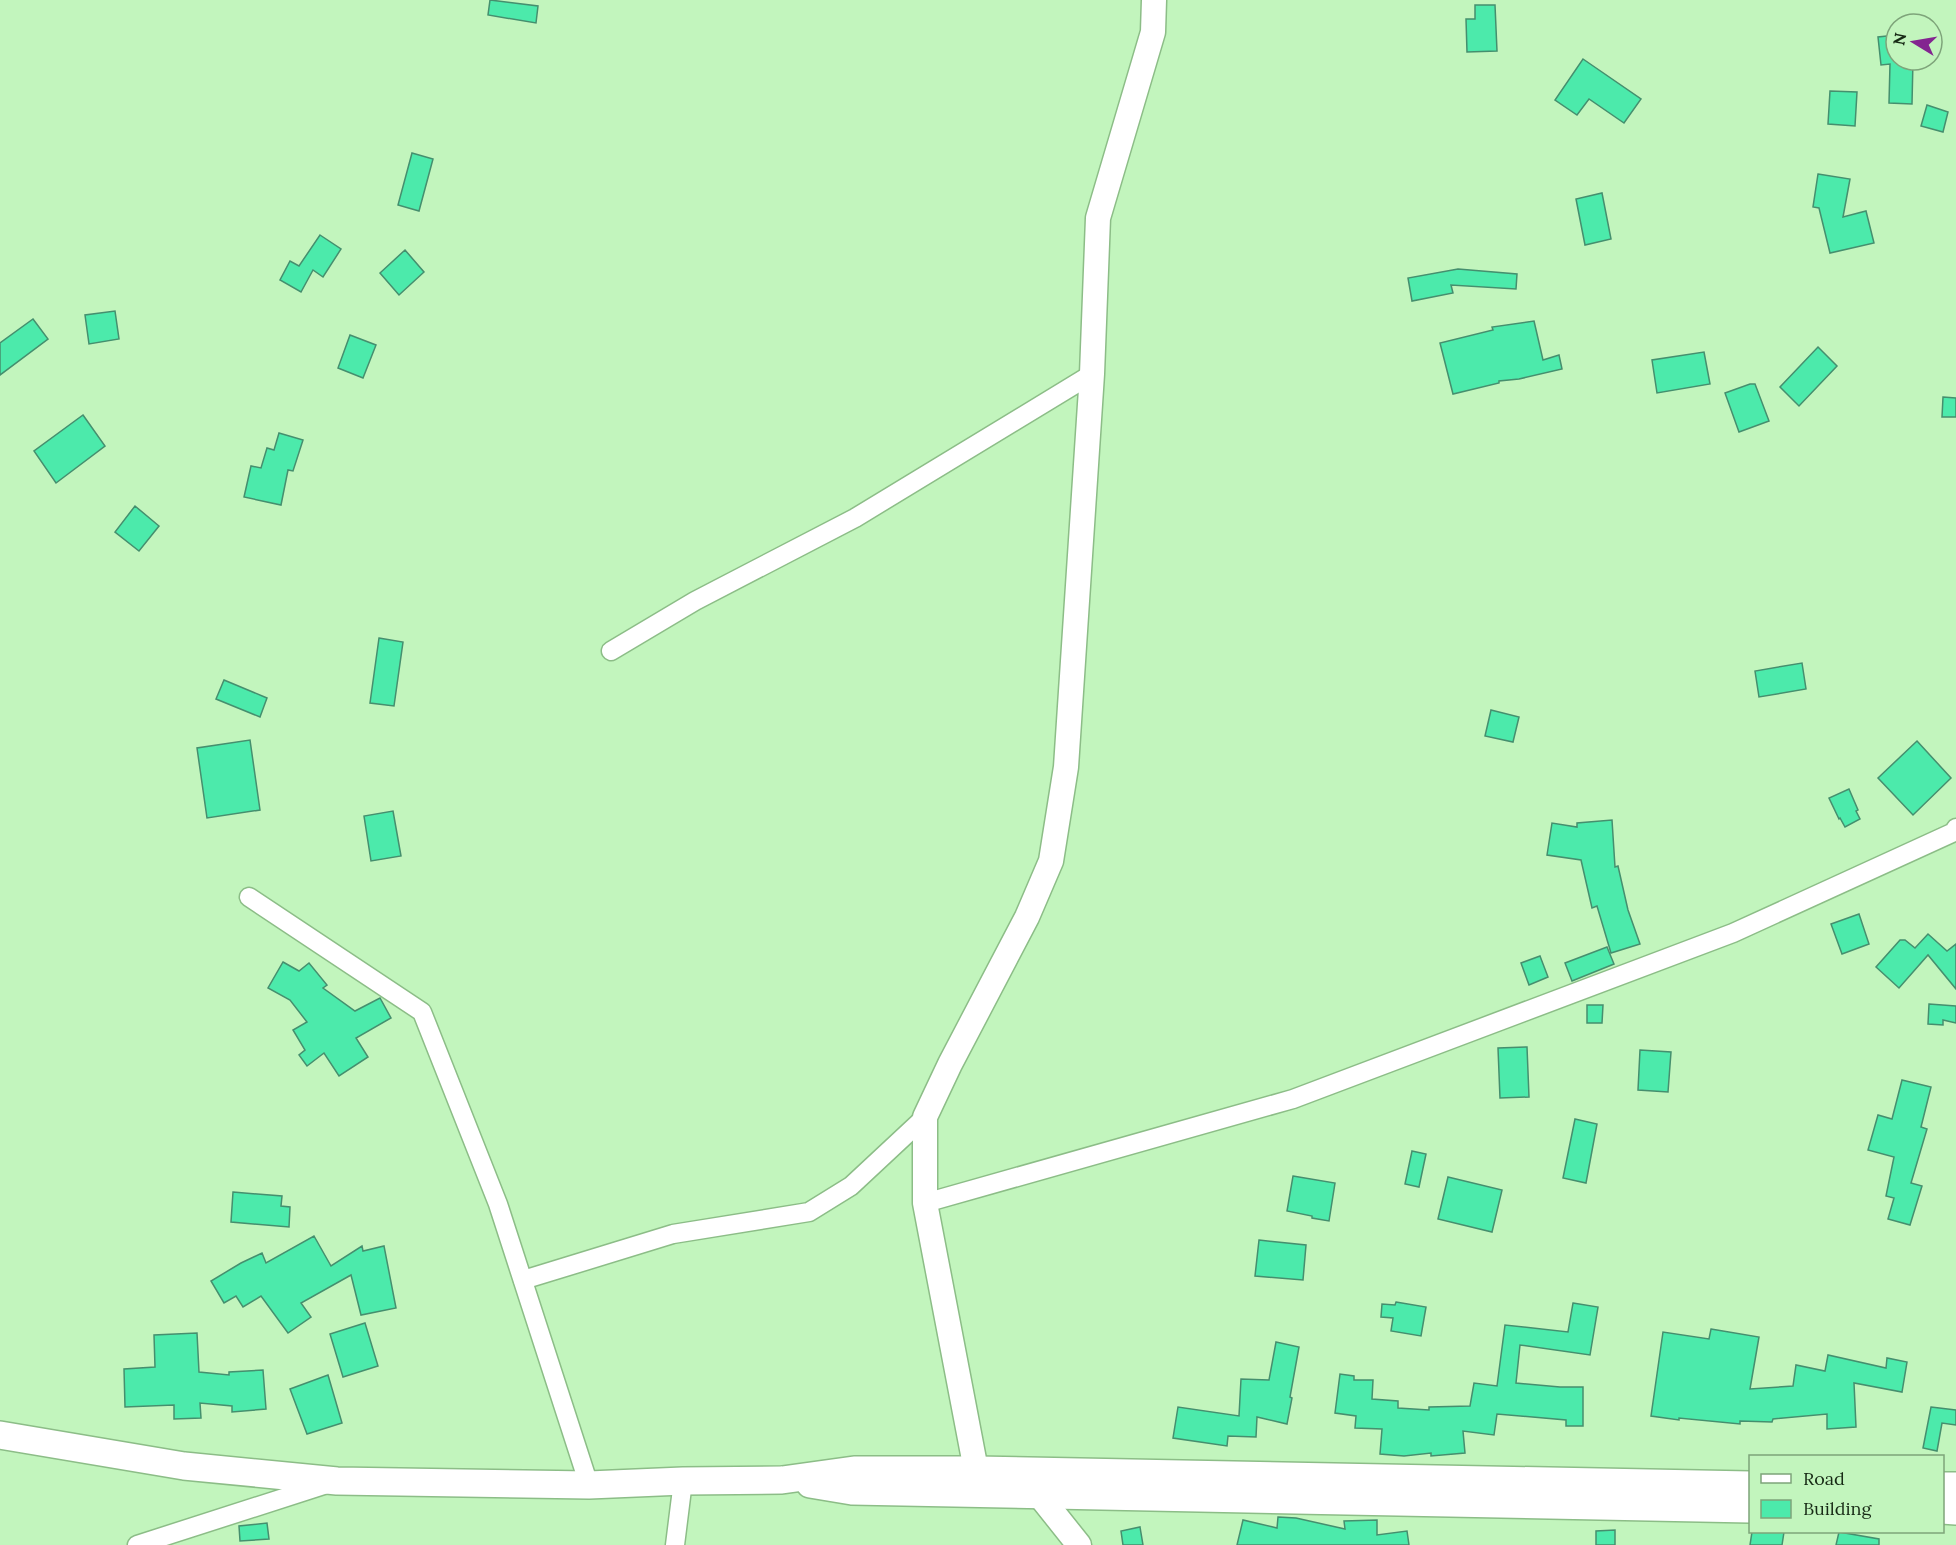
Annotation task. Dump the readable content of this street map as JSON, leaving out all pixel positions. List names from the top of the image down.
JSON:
{
  "legend": ["Road", "Building"],
  "north": "left"
}
